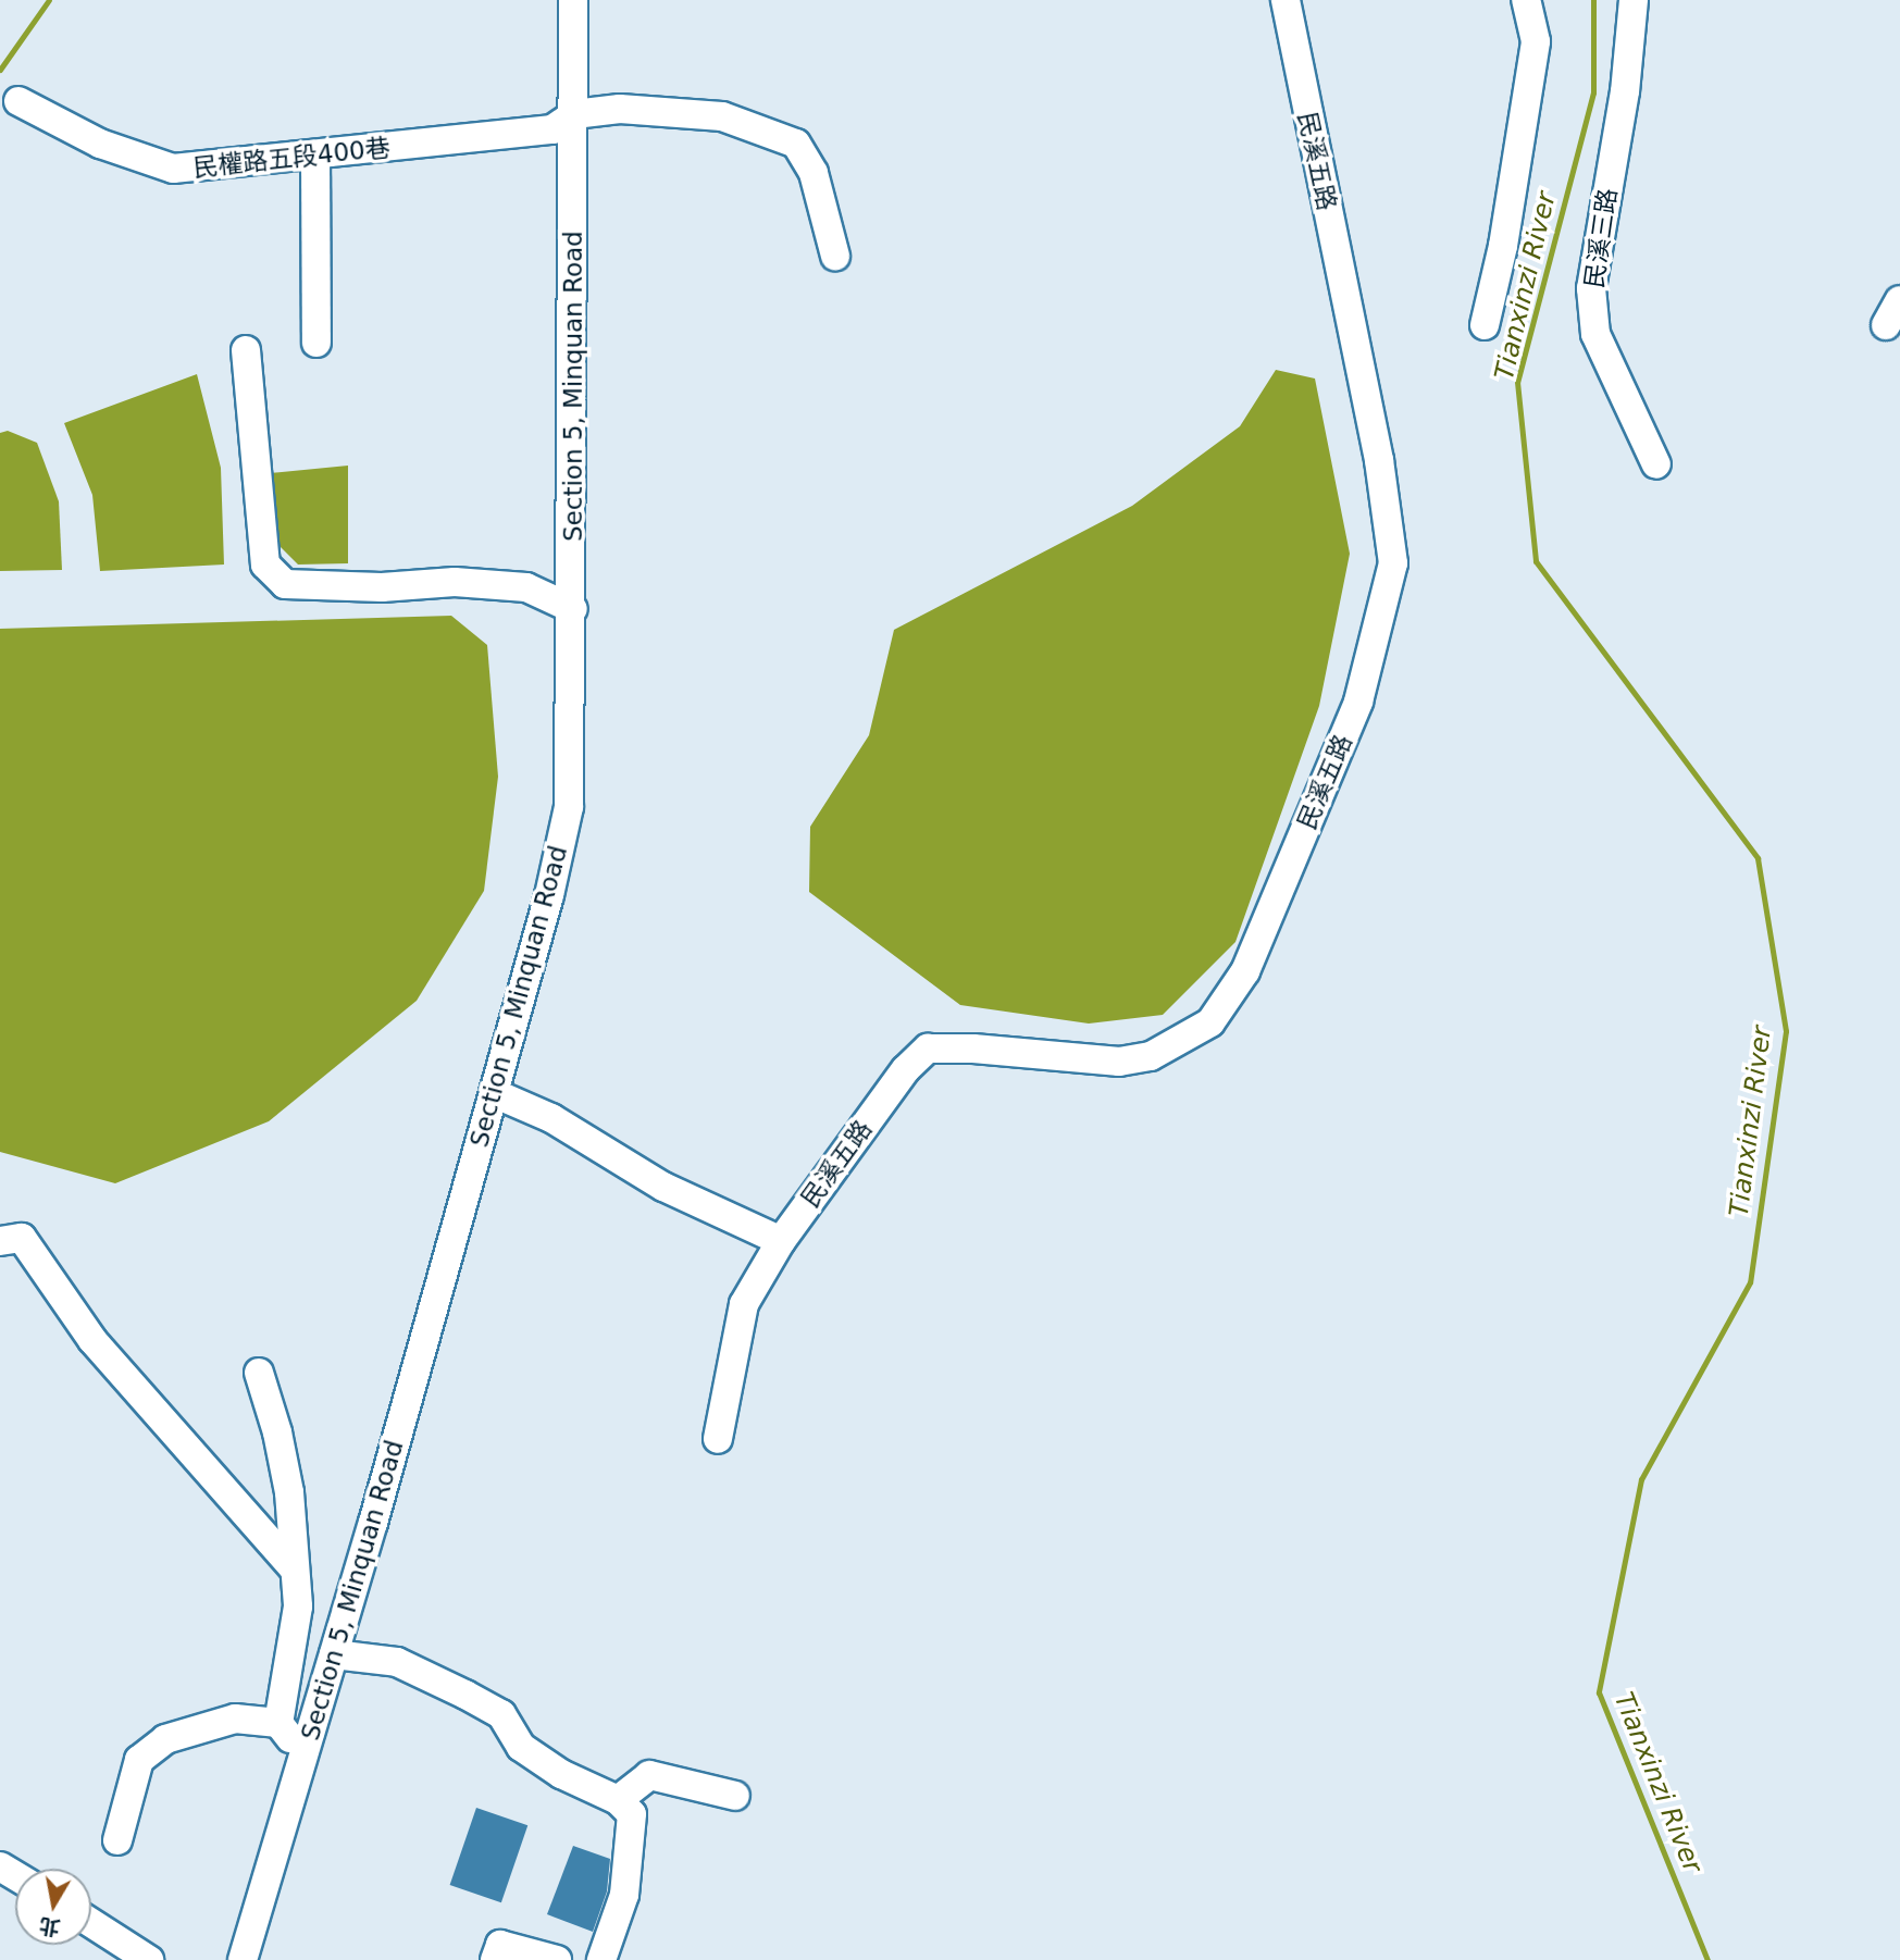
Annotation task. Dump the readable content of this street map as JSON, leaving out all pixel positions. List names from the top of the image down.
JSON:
{
  "streets": {
    "street": [
      "民權路五段400巷",
      "民溪五路",
      "民溪三路",
      "Section 5, Minquan Road"
    ]
  },
  "crossings": [
    ["民權路五段400巷", "Section 5, Minquan Road"]
  ],
  "water": ["Tianxinzi River"],
  "north": "bottom"
}
